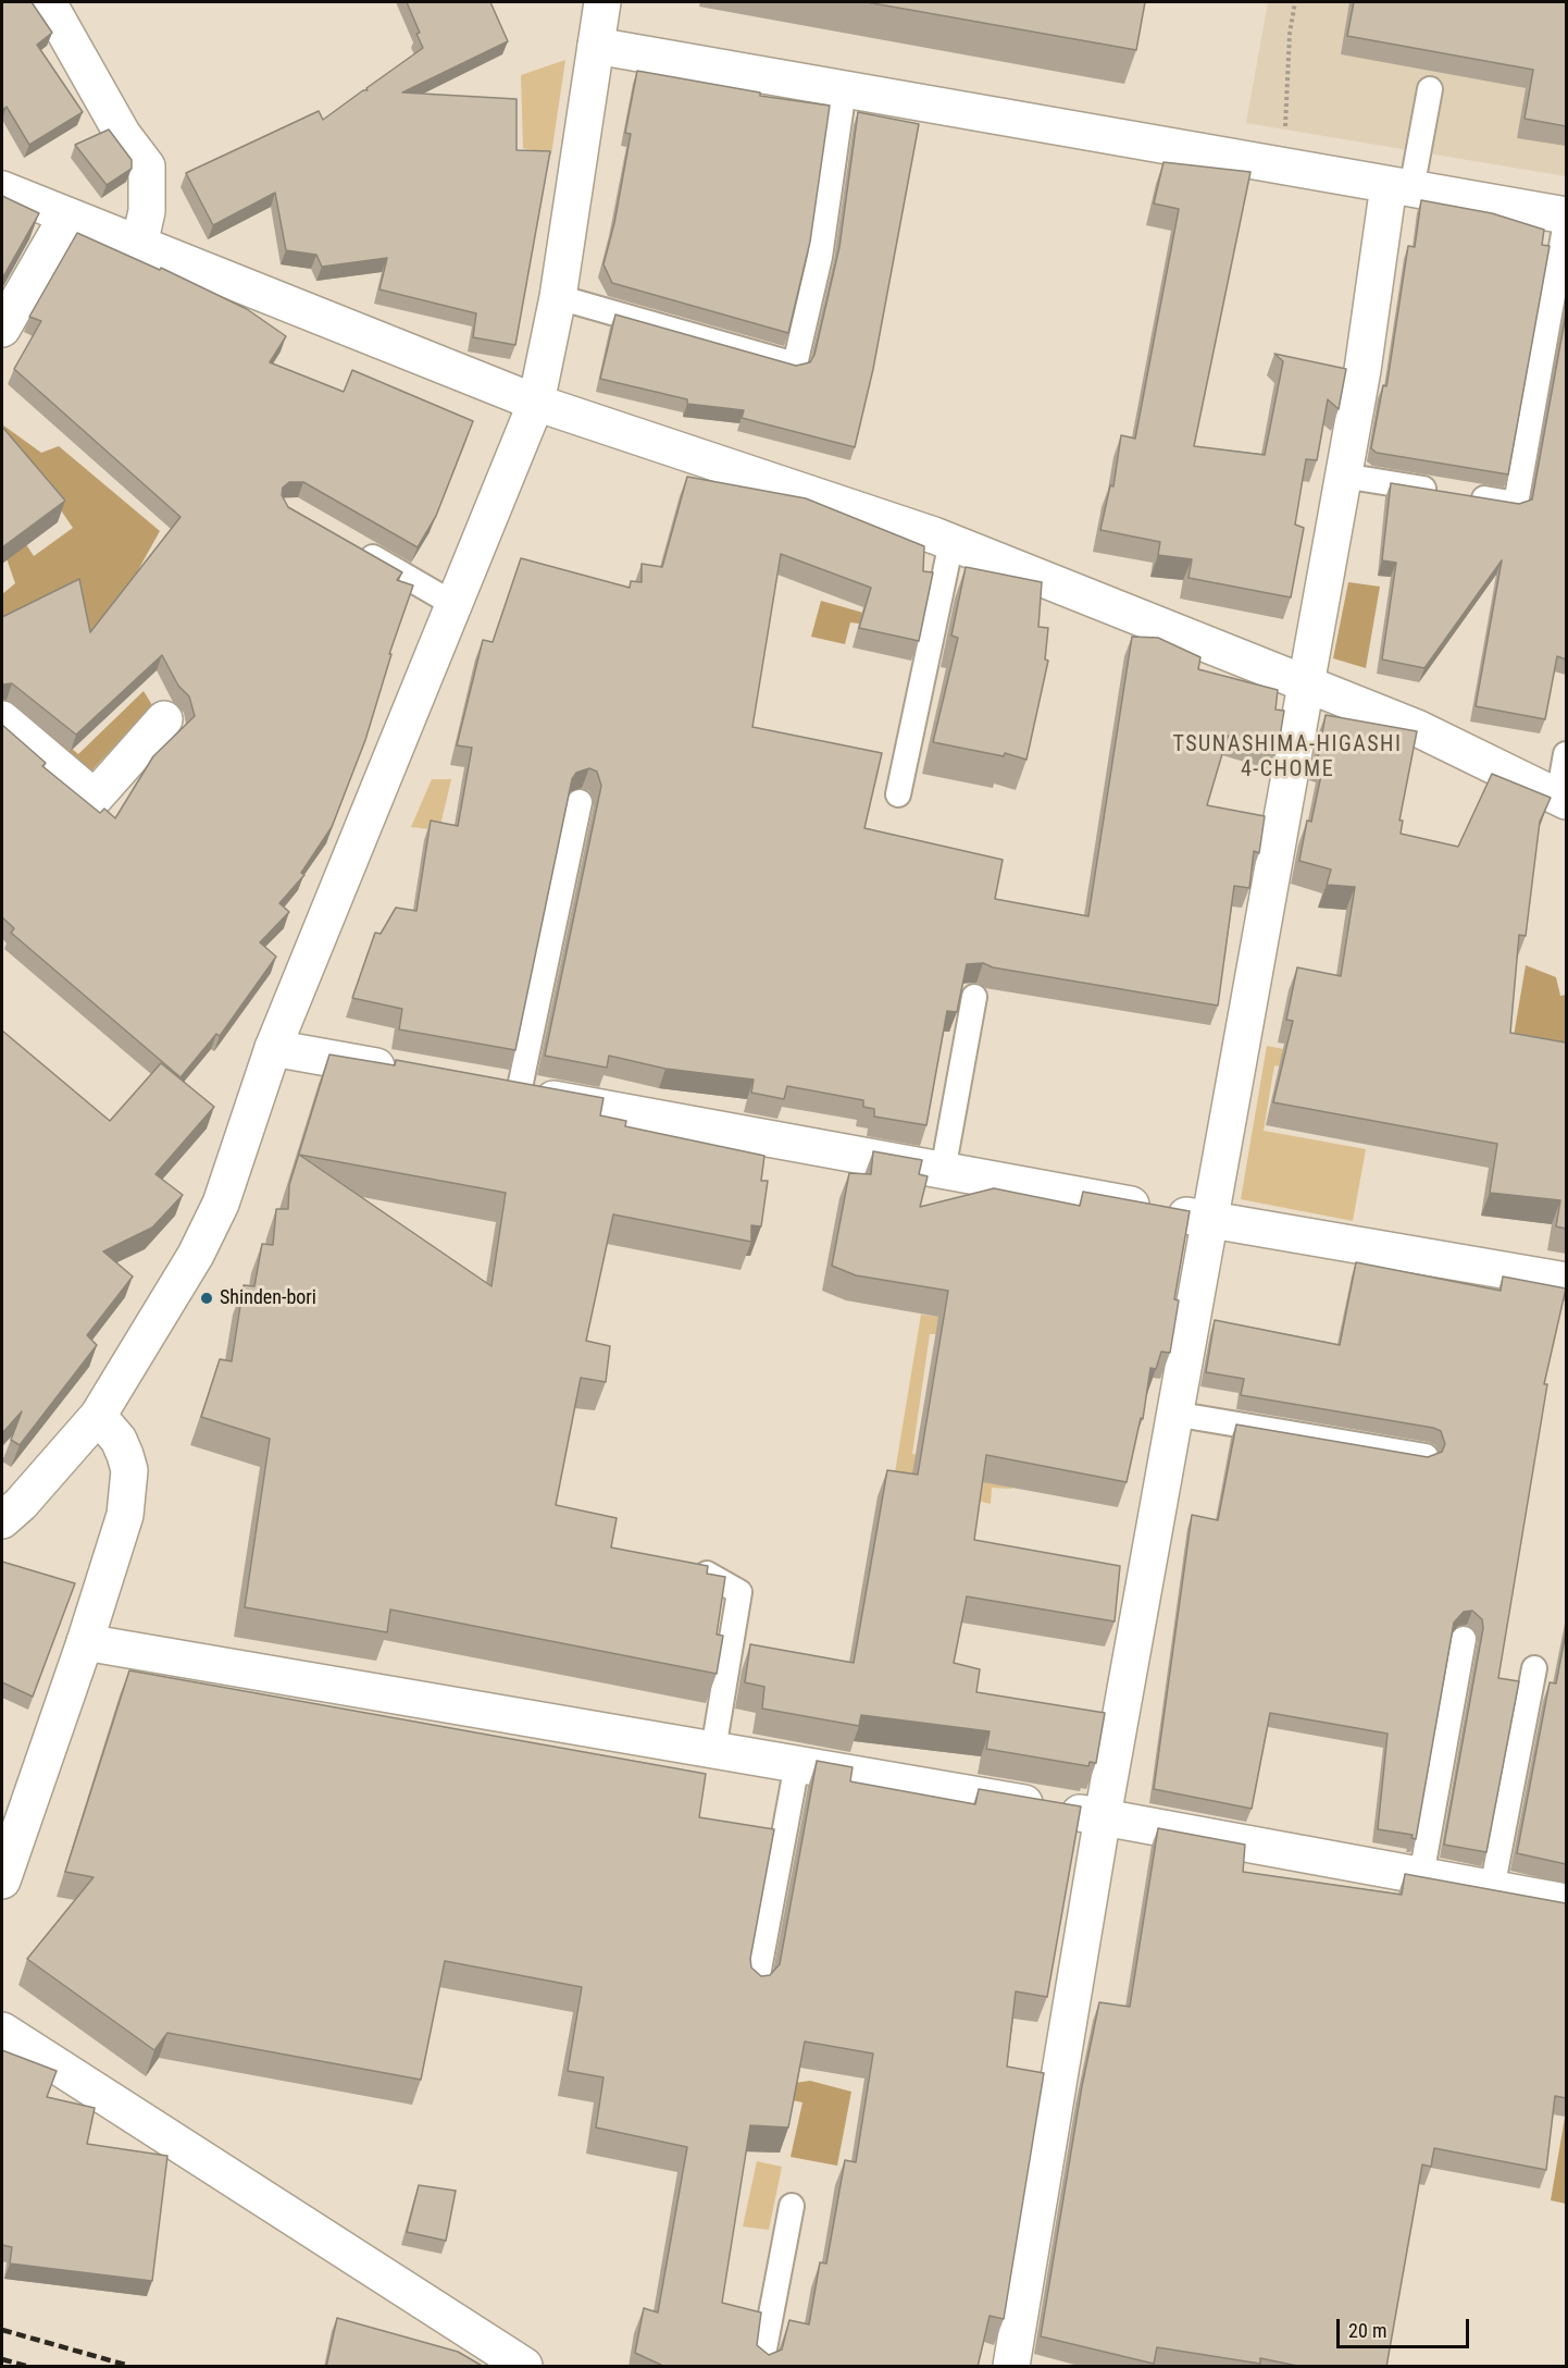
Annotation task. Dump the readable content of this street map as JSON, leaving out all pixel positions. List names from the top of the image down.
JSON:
{
  "districts": ["TSUNASHIMA-HIGASHI 4-CHOME"],
  "places": ["Shinden-bori"],
  "scale_bar": "20 m"
}
